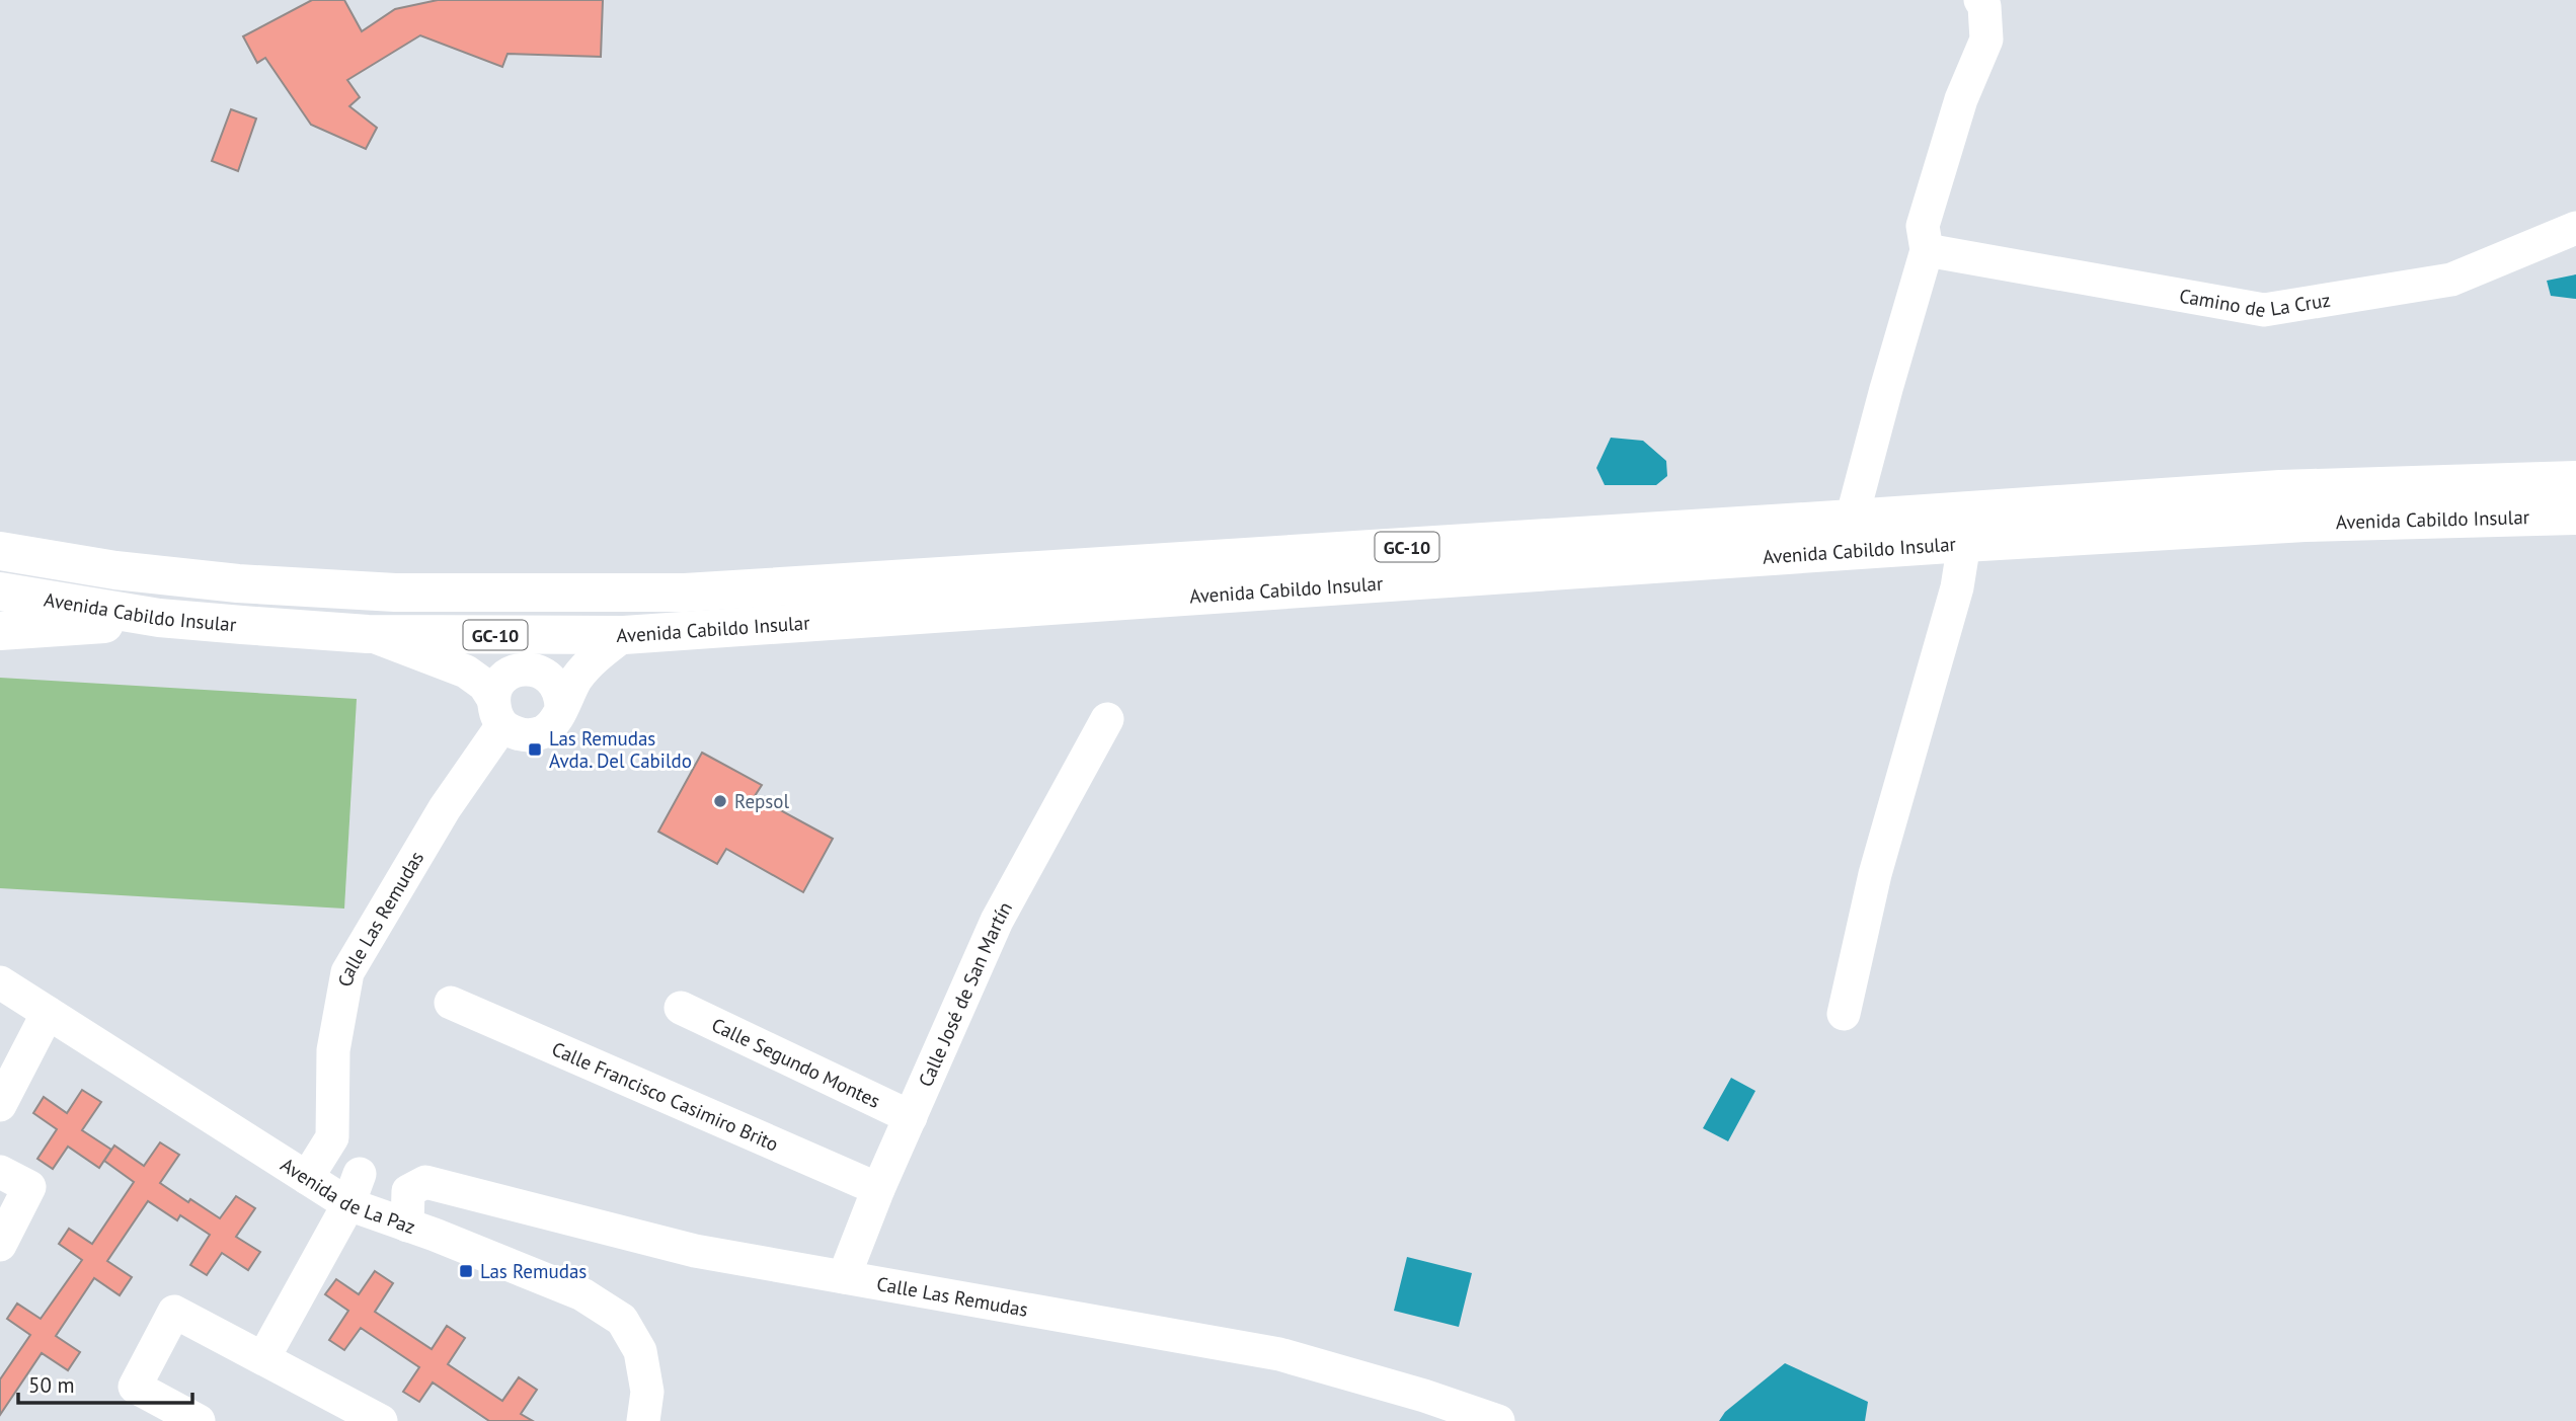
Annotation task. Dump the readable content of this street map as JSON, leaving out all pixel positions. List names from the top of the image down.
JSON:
{
  "streets": {
    "main road": ["Avenida Cabildo Insular", "GC-10"],
    "street": [
      "Camino de La Cruz",
      "Calle Las Remudas",
      "Calle José de San Martín",
      "Calle Segundo Montes",
      "Calle Francisco Casimiro Brito",
      "Avenida de La Paz"
    ]
  },
  "crossings": [
    ["Calle Las Remudas", "Calle José de San Martín"],
    ["Calle Las Remudas", "Avenida de La Paz"],
    ["Calle José de San Martín", "Calle Segundo Montes"],
    ["Calle José de San Martín", "Calle Francisco Casimiro Brito"]
  ],
  "places": {
    "transit": ["Las Remudas Avda. Del Cabildo", "Las Remudas"],
    "other": ["Repsol"]
  },
  "scale_bar": "50 m"
}
